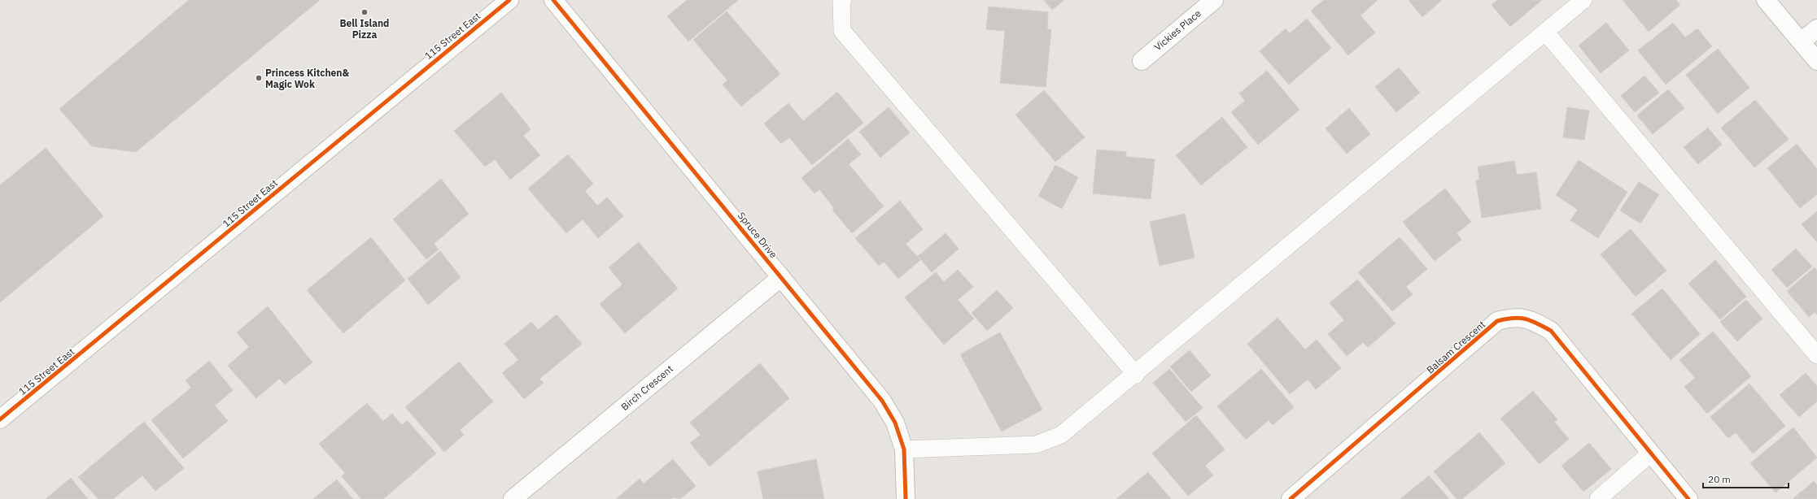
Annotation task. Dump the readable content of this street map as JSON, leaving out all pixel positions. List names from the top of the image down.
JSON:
{
  "streets": {
    "street": [
      "Vickies Place",
      "115 Street East",
      "Spruce Drive",
      "Balsam Crescent",
      "Birch Crescent"
    ]
  },
  "crossings": [
    ["Spruce Drive", "Birch Crescent"]
  ],
  "places": ["Bell Island Pizza", "Princess Kitchen& Magic Wok"],
  "scale_bar": "20 m"
}
